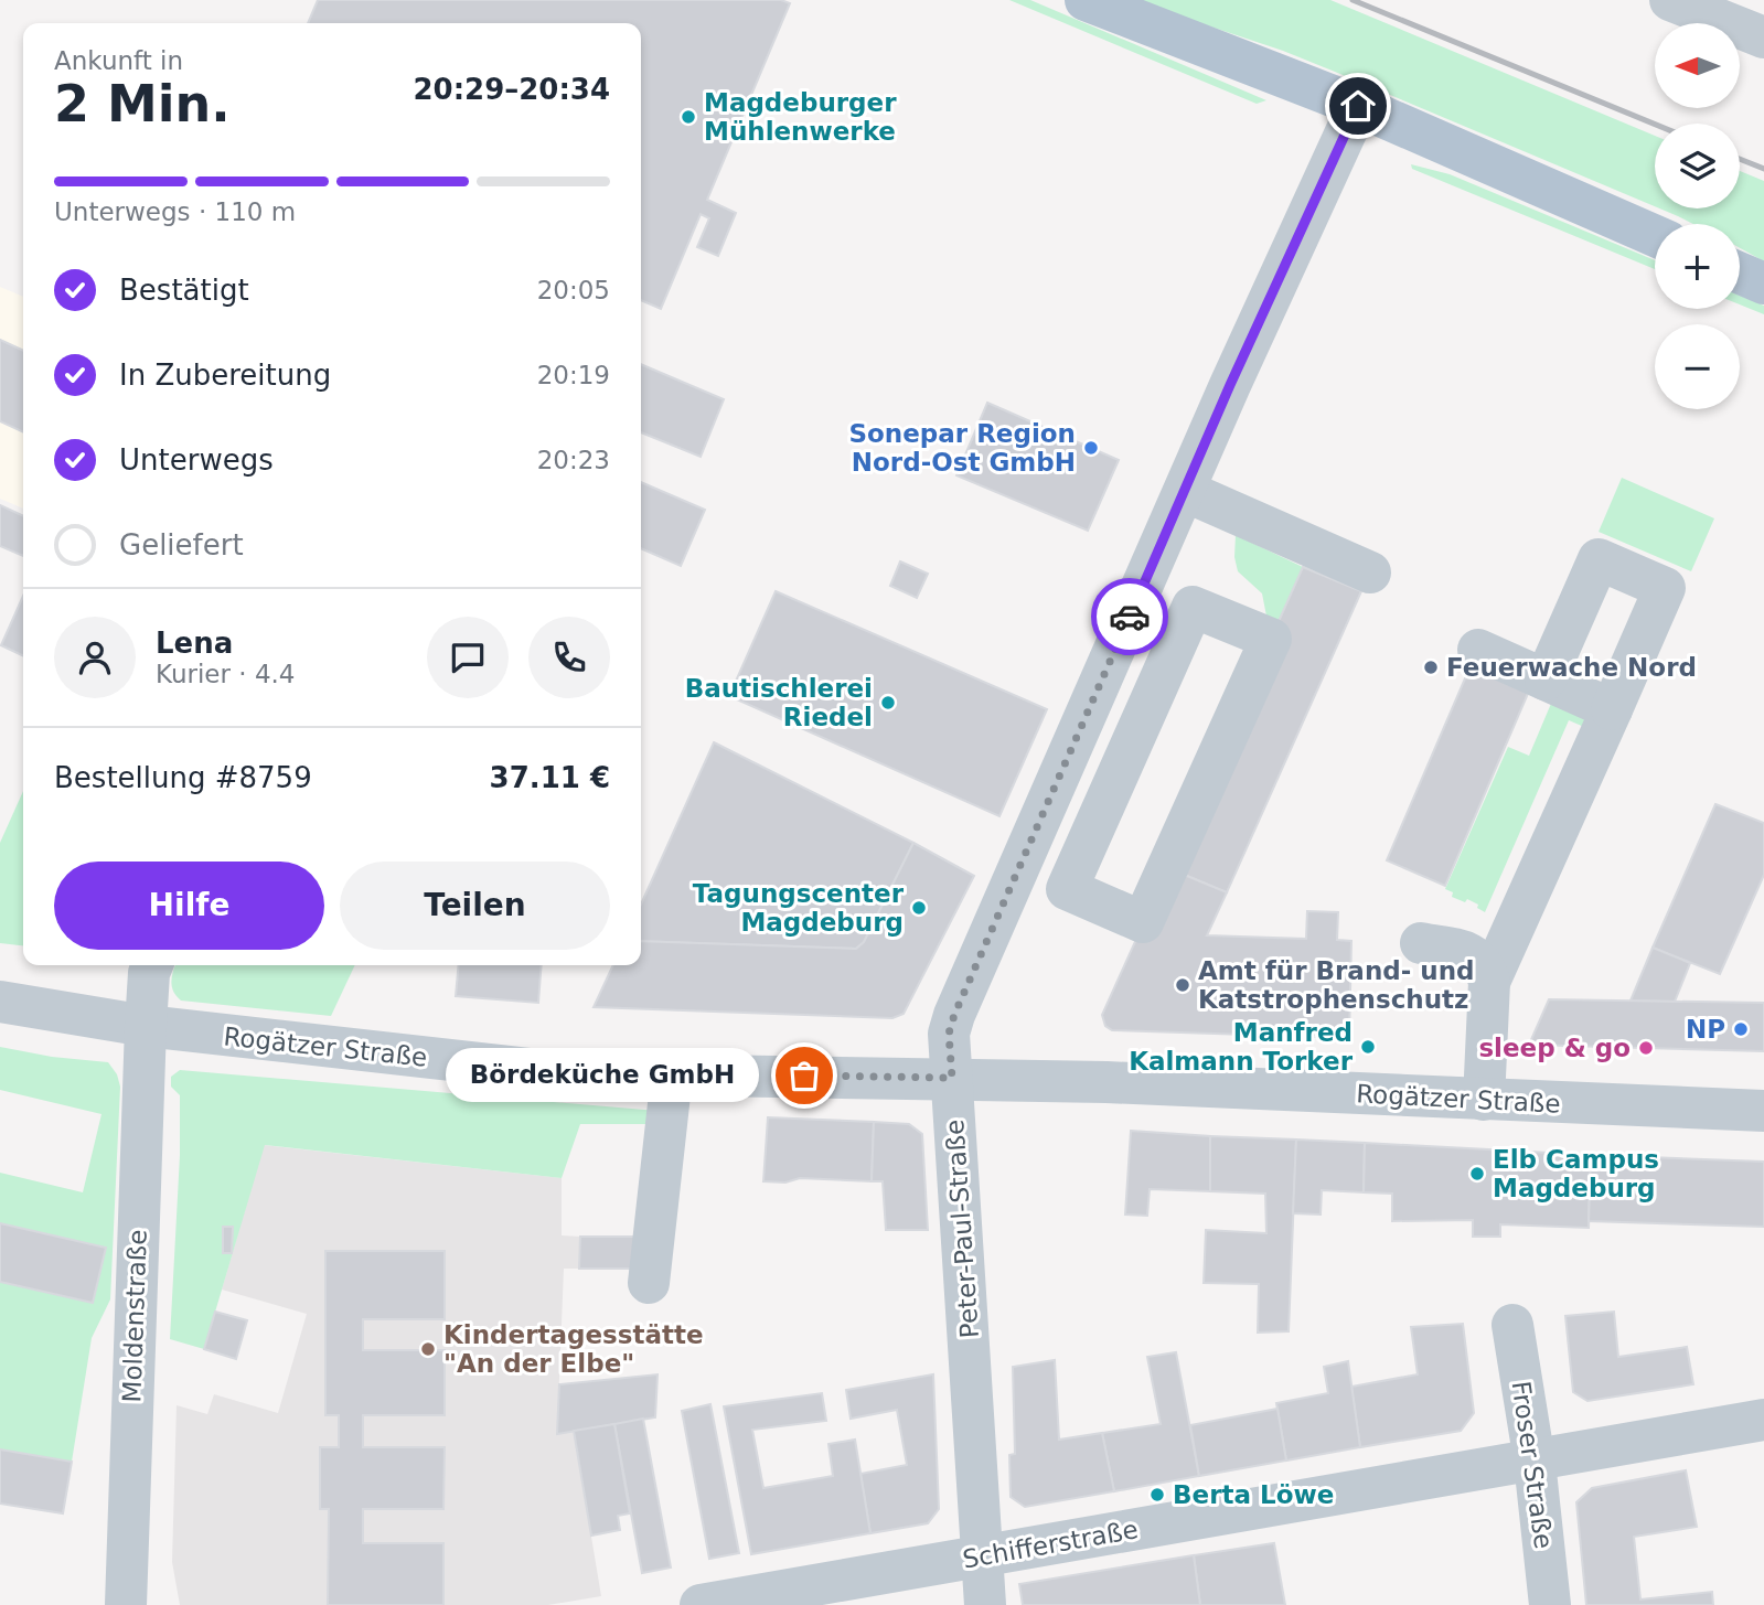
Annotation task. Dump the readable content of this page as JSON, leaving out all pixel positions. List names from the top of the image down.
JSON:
{
  "streets": {
    "street": [
      "Rogätzer Straße",
      "Peter-Paul-Straße",
      "Moldenstraße",
      "Froser Straße",
      "Schifferstraße"
    ]
  },
  "crossings": [
    ["Rogätzer Straße", "Peter-Paul-Straße"],
    ["Rogätzer Straße", "Moldenstraße"],
    ["Peter-Paul-Straße", "Schifferstraße"],
    ["Froser Straße", "Schifferstraße"]
  ],
  "places": [
    "Magdeburger Mühlenwerke",
    "Sonepar Region Nord-Ost GmbH",
    "Feuerwache Nord",
    "Bautischlerei Riedel",
    "Tagungscenter Magdeburg",
    "Amt für Brand- und Katstrophenschutz",
    "NP",
    "Manfred Kalmann Torker",
    "sleep & go",
    "Bördeküche GmbH",
    "Elb Campus Magdeburg",
    "Kindertagesstätte \"An der Elbe\"",
    "Berta Löwe"
  ],
  "north": "left",
  "page": {
    "map_buttons": ["+", "−"],
    "heading": ["2 Min.", "Ankunft in", "20:29–20:34"],
    "panel": [
      "Lena",
      "Kurier · 4.4",
      "Bestellung #8759",
      "37.11 €"
    ],
    "bar": "Unterwegs · 110 m",
    "list": [
      ["Bestätigt", "20:05"],
      ["In Zubereitung", "20:19"],
      ["Unterwegs", "20:23"],
      "Geliefert"
    ],
    "buttons": ["Hilfe", "Teilen"],
    "bubble": "Bördeküche GmbH"
  }
}
